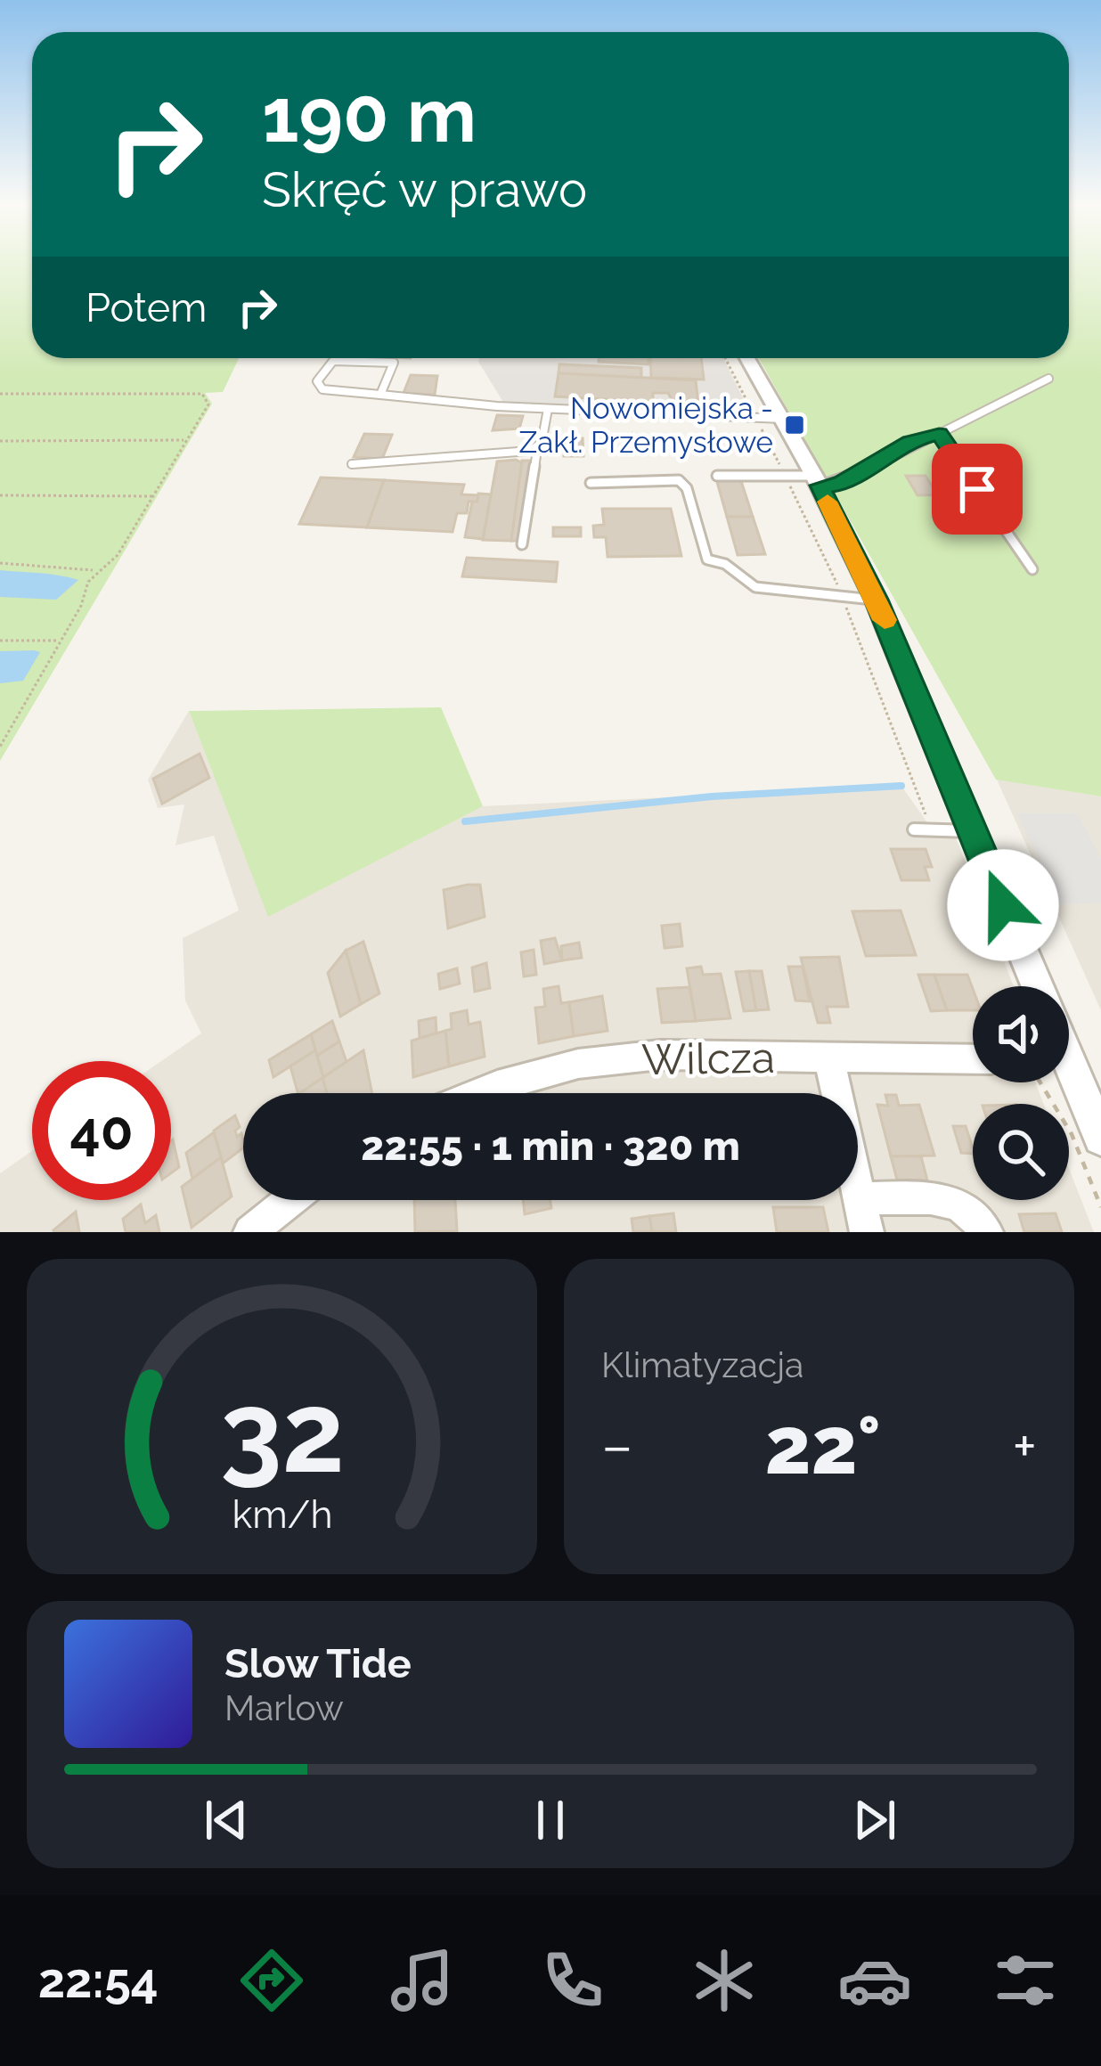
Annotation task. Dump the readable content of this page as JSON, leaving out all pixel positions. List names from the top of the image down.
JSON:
{
  "streets": {
    "street": ["Wilcza"]
  },
  "places": {
    "transit": ["Nowomiejska - Zakł. Przemysłowe"]
  },
  "page": {
    "turn": ["190 m", "Skręć w prawo"],
    "then": "Potem",
    "limit": "40",
    "trip": "22:55 · 1 min · 320 m",
    "tile": "Klimatyzacja",
    "heat": ["−", "22°", "+"],
    "song": ["Slow Tide", "Marlow"],
    "tabs": "22:54",
    "gauge": ["32", "km/h"]
  }
}
